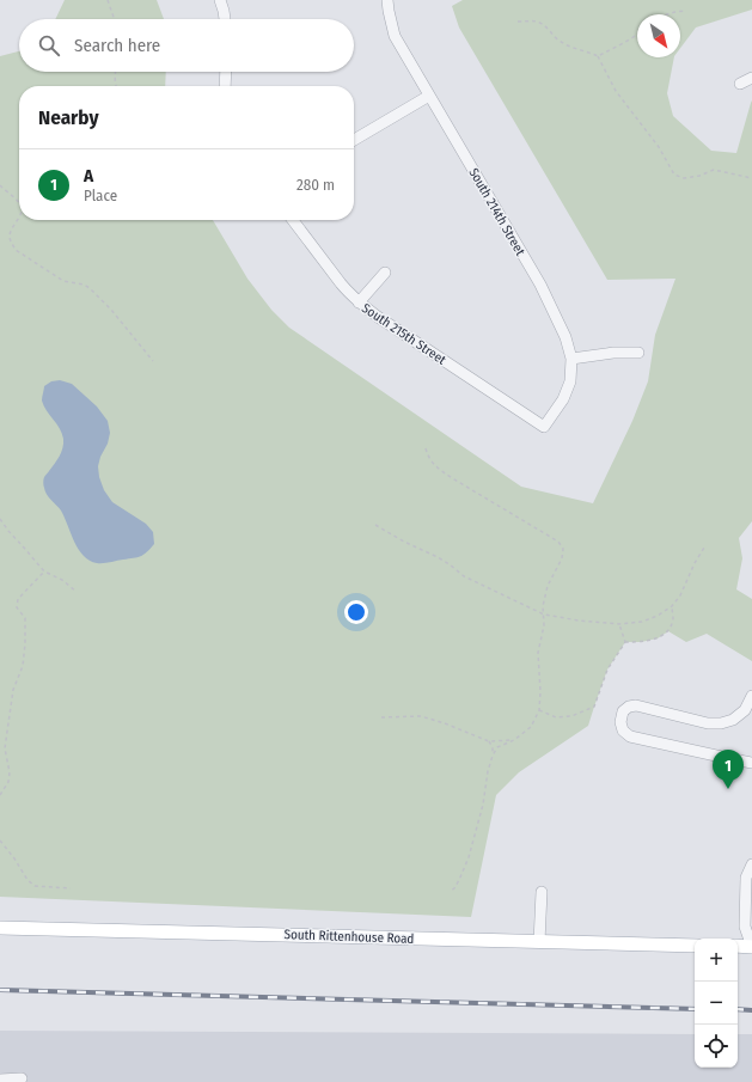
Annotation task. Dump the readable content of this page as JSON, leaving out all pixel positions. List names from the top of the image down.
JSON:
{
  "streets": {
    "main road": ["South Rittenhouse Road"],
    "street": ["South 214th Street", "South 215th Street"]
  },
  "crossings": [
    ["South 214th Street", "South 215th Street"]
  ],
  "north": "bottom right",
  "page": {
    "search": "Search here",
    "heading": "Nearby",
    "list": [
      {
        "mark": "1",
        "name": "A",
        "note": "Place",
        "value": "280 m"
      }
    ],
    "pins": "1",
    "map_buttons": ["+", "−"]
  }
}
